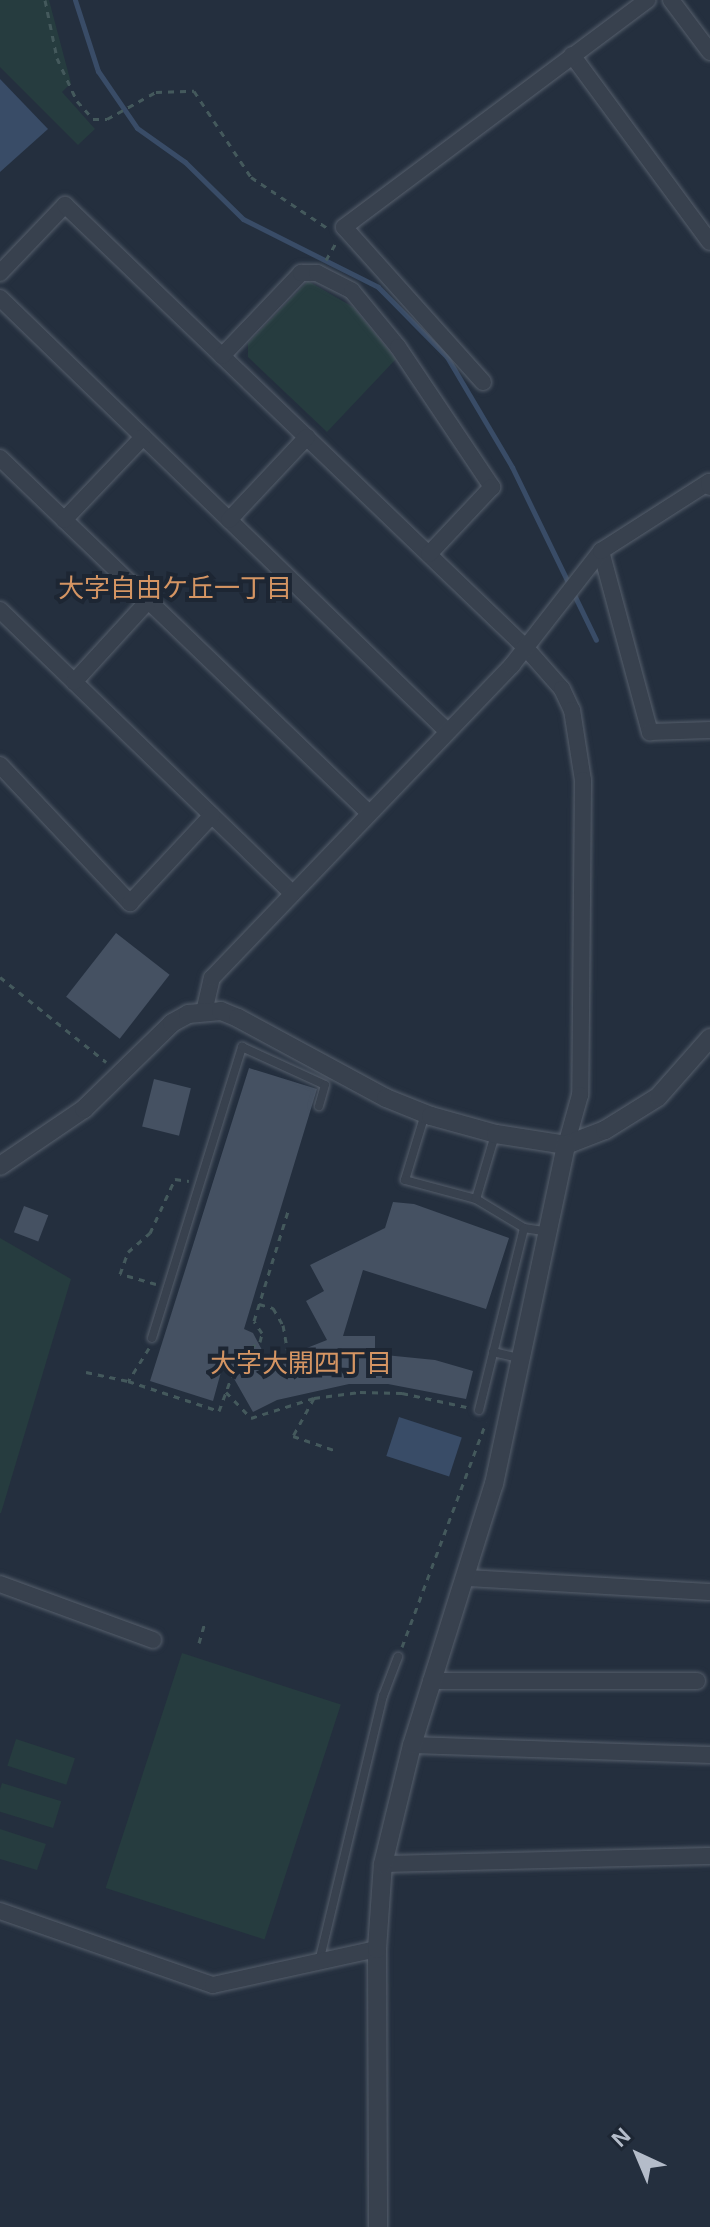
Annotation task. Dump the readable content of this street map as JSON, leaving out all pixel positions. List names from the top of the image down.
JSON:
{
  "districts": ["大字自由ケ丘一丁目", "大字大開四丁目"],
  "north": "top left"
}
